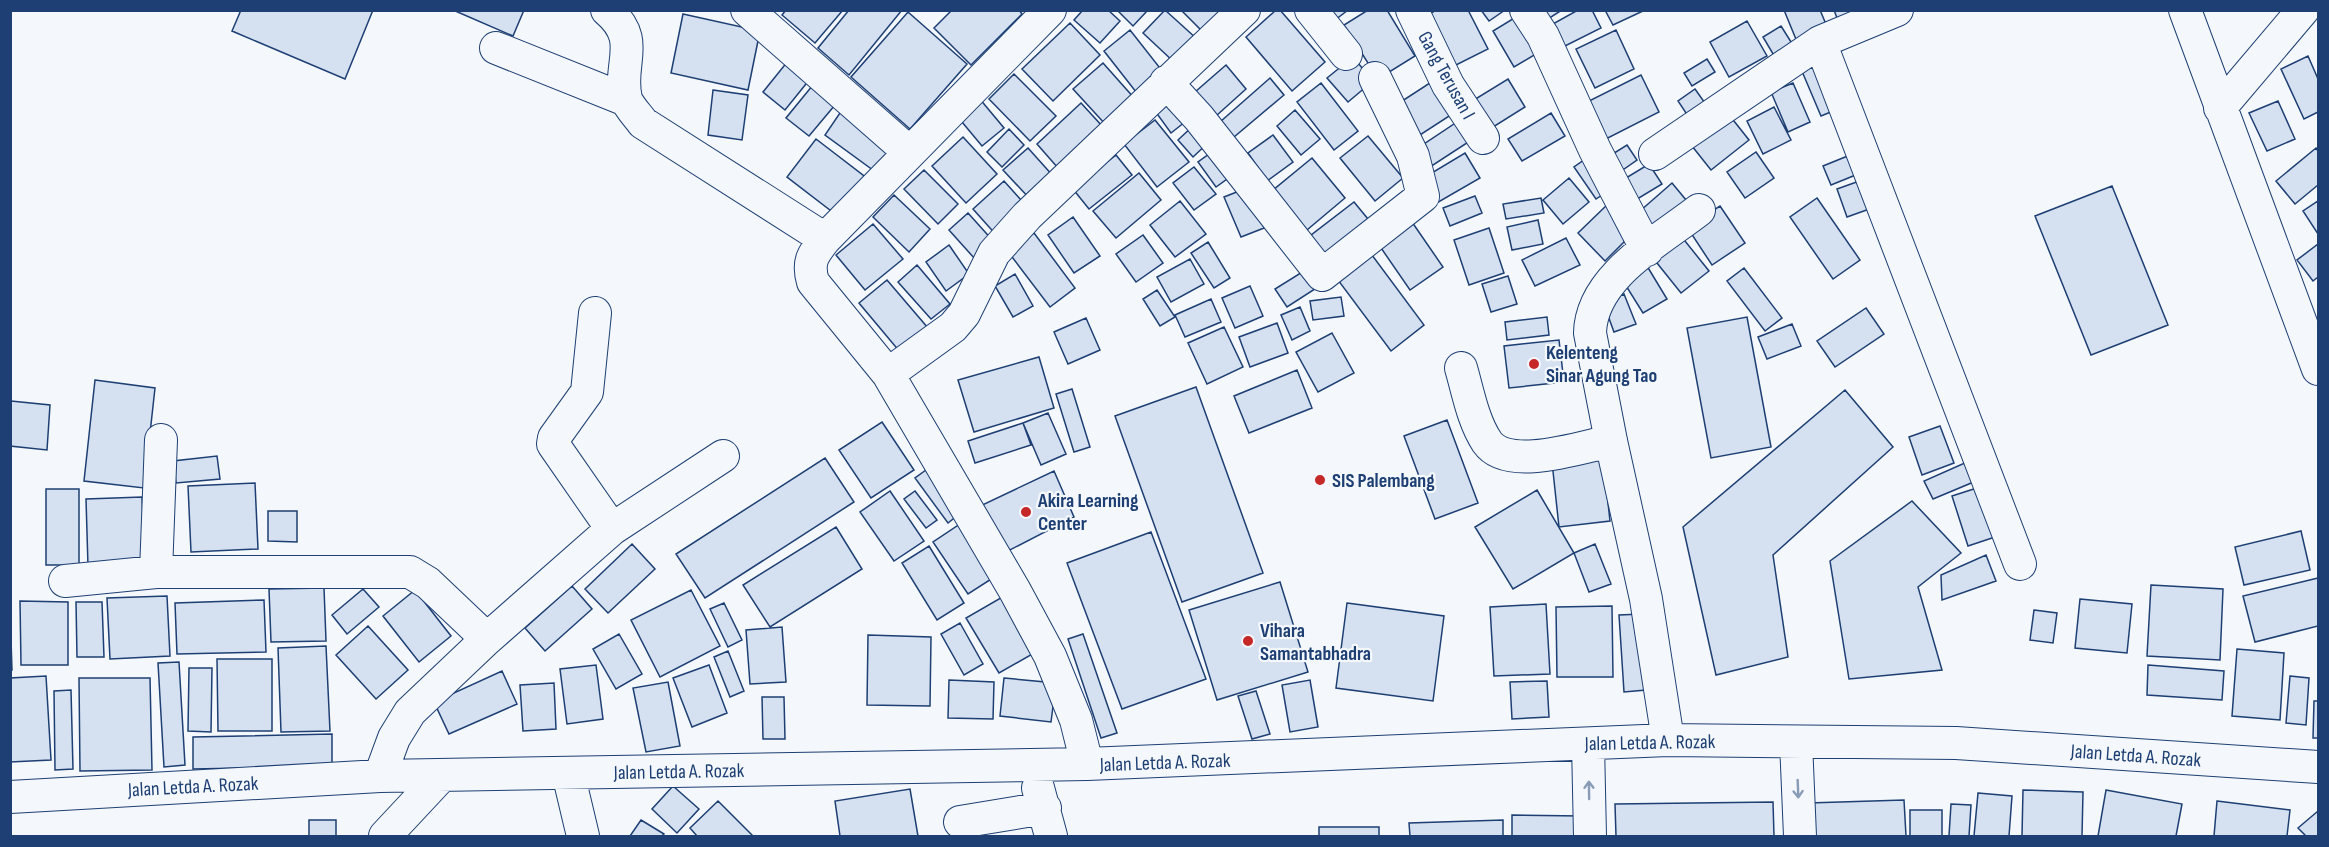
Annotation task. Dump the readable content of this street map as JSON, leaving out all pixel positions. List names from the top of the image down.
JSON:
{
  "streets": {
    "street": ["Gang Terusan I", "Jalan Letda A. Rozak"]
  },
  "places": [
    "Kelenteng Sinar Agung Tao",
    "SIS Palembang",
    "Akira Learning Center",
    "Vihara Samantabhadra"
  ]
}
